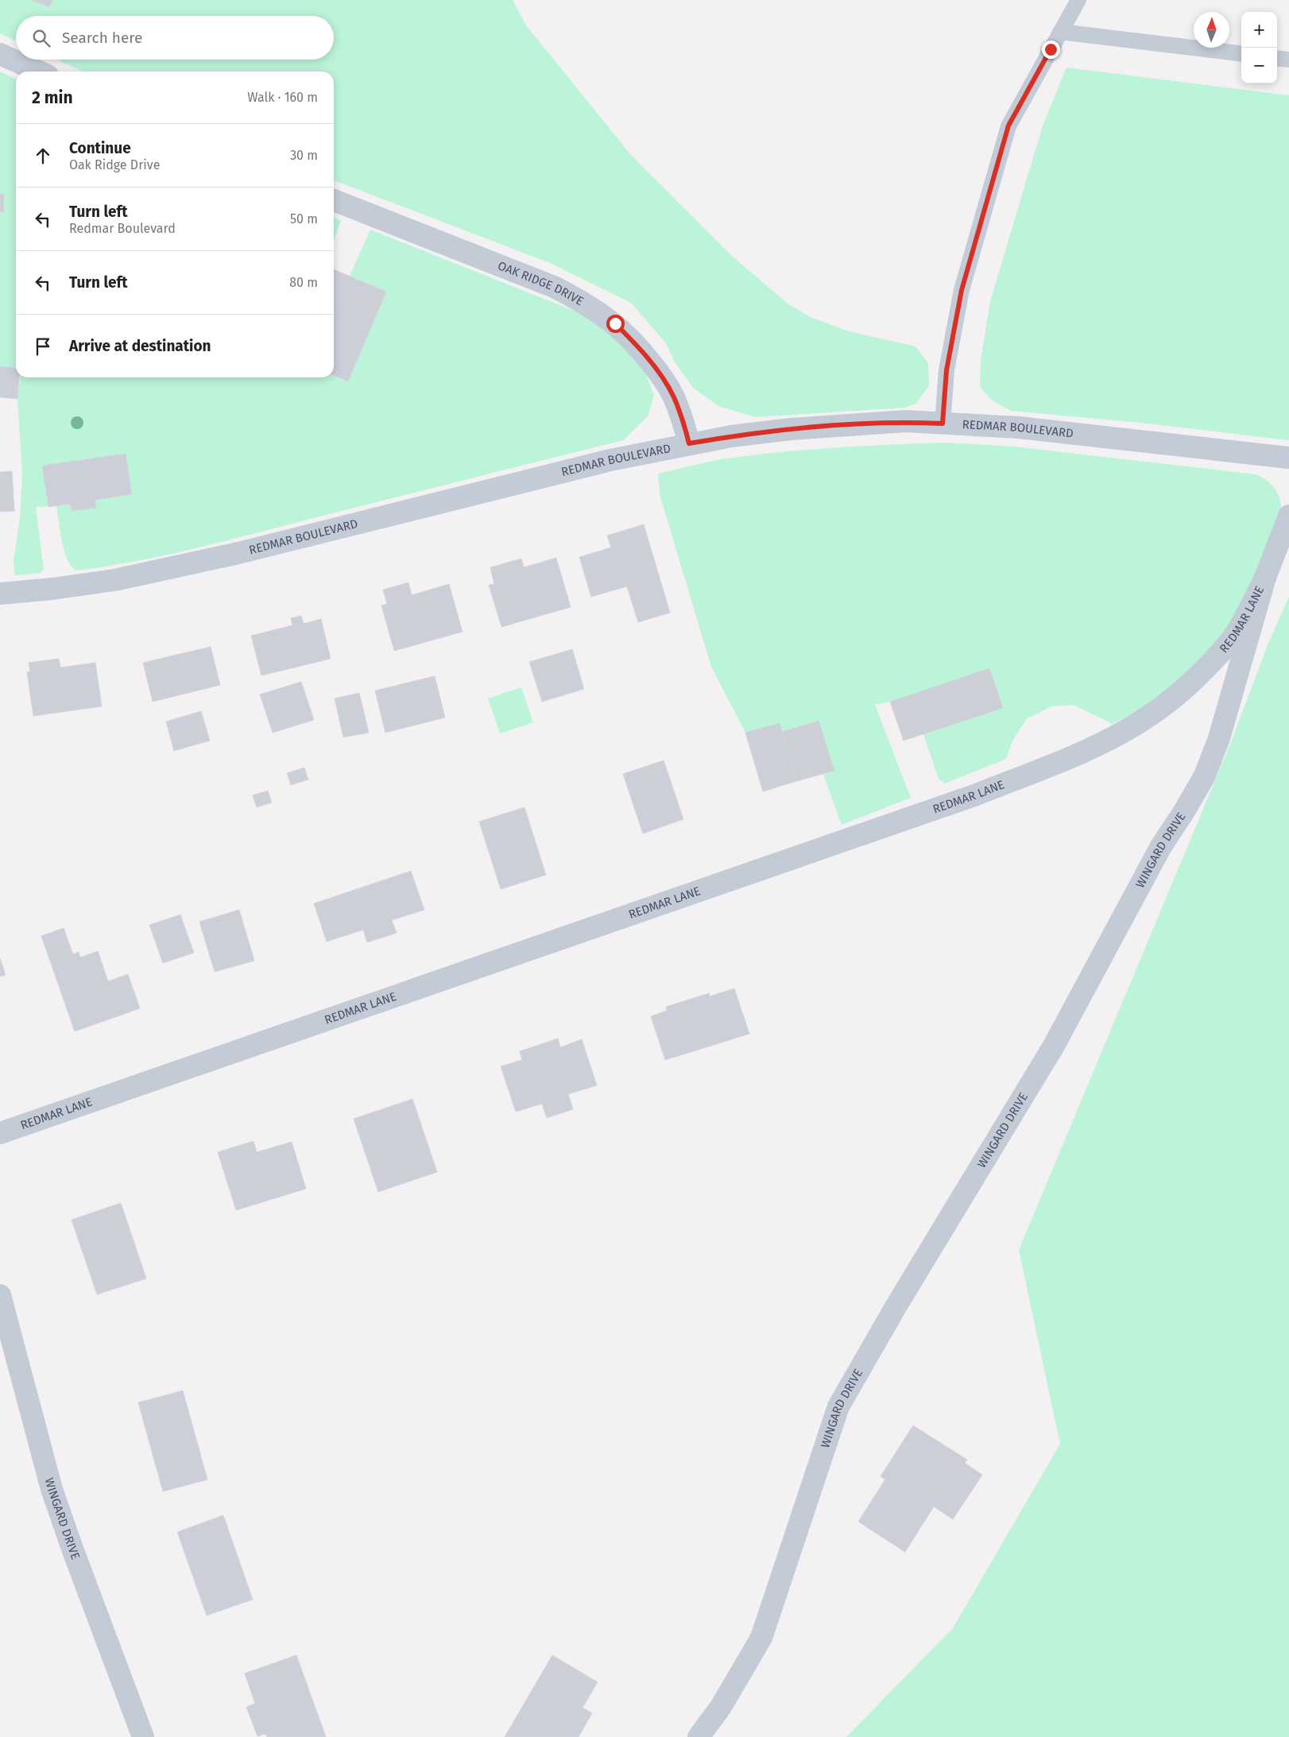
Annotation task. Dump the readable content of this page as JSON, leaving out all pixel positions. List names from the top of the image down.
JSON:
{
  "streets": {
    "street": [
      "OAK RIDGE DRIVE",
      "REDMAR BOULEVARD",
      "REDMAR LANE",
      "WINGARD DRIVE"
    ]
  },
  "crossings": [
    ["OAK RIDGE DRIVE", "REDMAR BOULEVARD"],
    ["REDMAR LANE", "WINGARD DRIVE"]
  ],
  "north": "top",
  "page": {
    "map_buttons": ["+", "−"],
    "search": "Search here",
    "heading": ["2 min", "Walk · 160 m"],
    "list": [
      ["Continue", "Oak Ridge Drive", "30 m"],
      ["Turn left", "Redmar Boulevard", "50 m"],
      ["Turn left", "80 m"],
      "Arrive at destination"
    ]
  }
}
